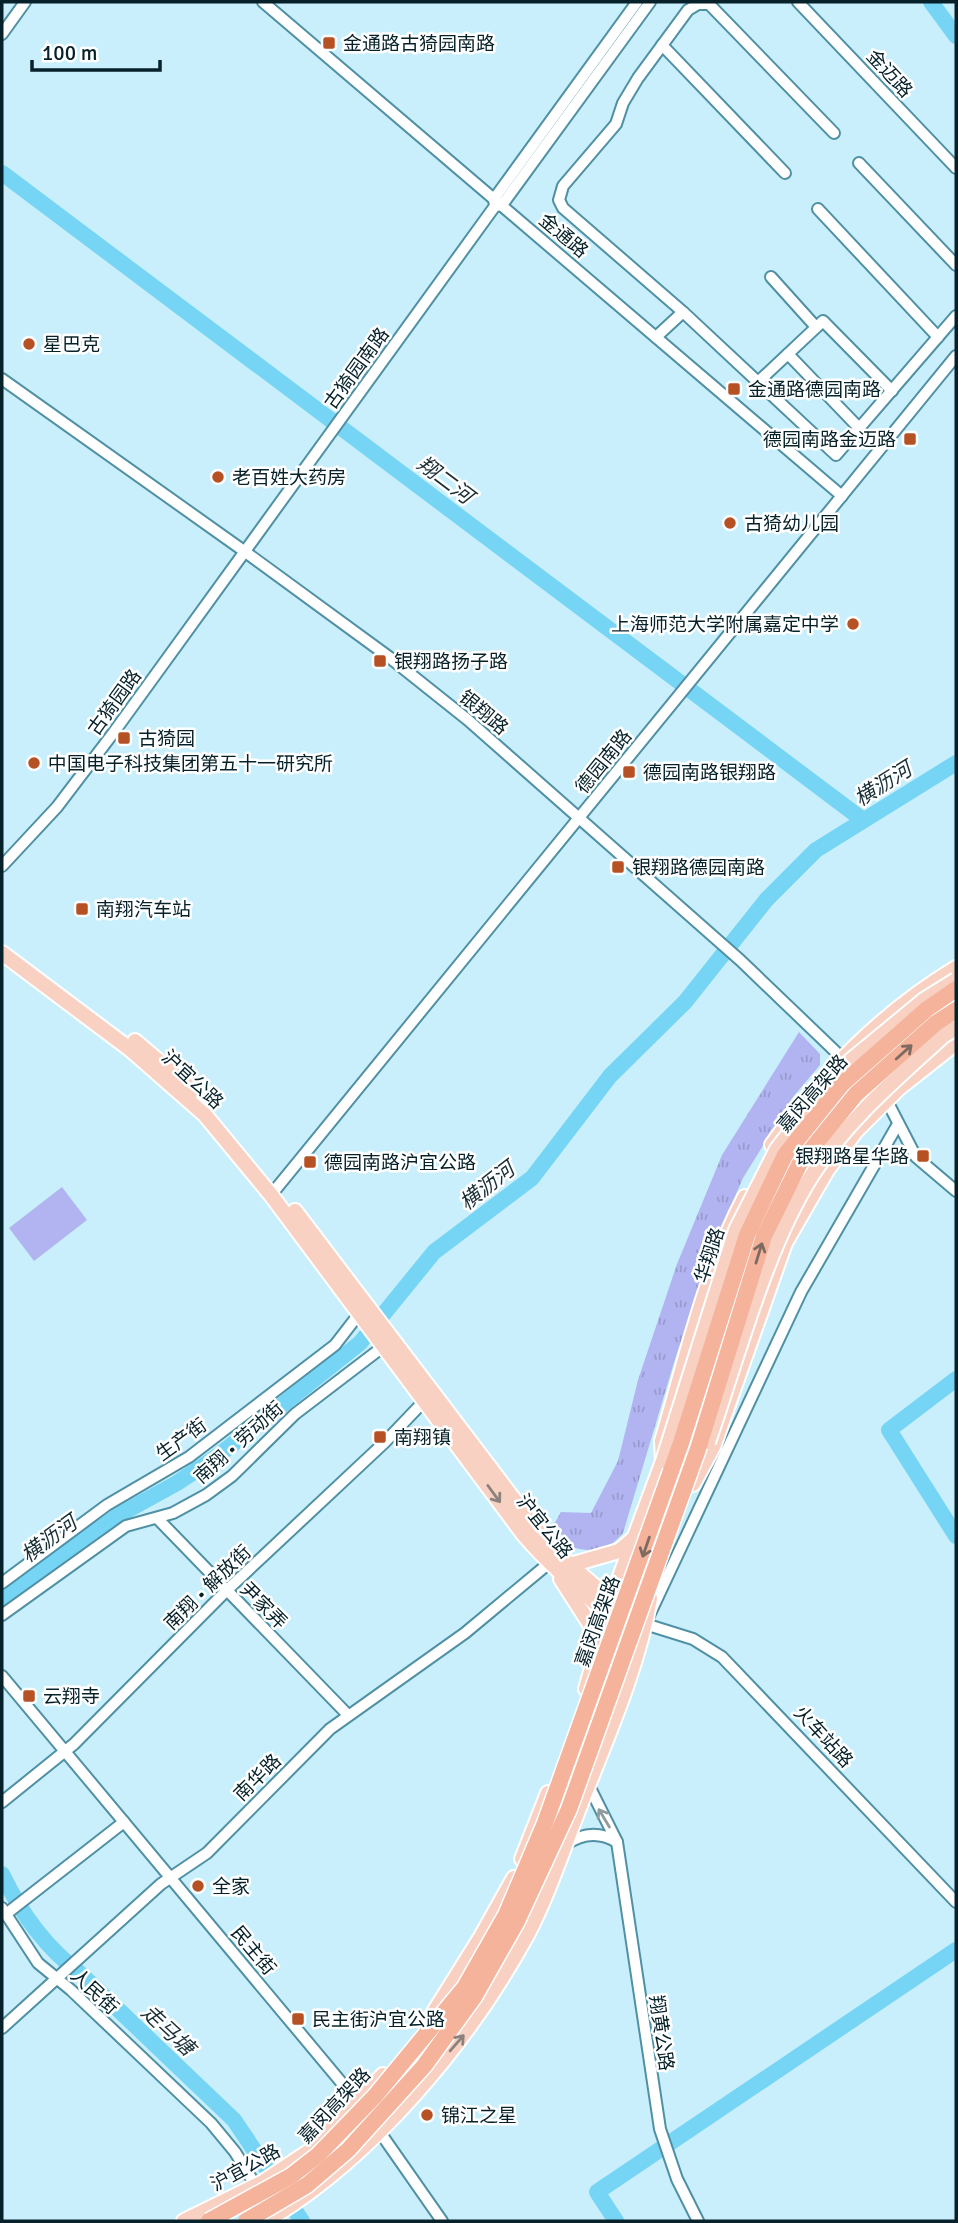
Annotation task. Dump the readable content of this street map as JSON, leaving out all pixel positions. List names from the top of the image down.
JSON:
{
  "streets": {
    "highway": ["嘉闵高架路"],
    "main road": ["沪宜公路", "华翔路"],
    "street": [
      "金迈路",
      "金通路",
      "古猗园南路",
      "古猗园路",
      "银翔路",
      "德园南路",
      "生产街",
      "南翔 • 劳动街",
      "南翔 • 解放街",
      "尹家弄",
      "火车站路",
      "南华路",
      "民主街",
      "人民街",
      "翔黄公路"
    ]
  },
  "crossings": [
    ["金通路", "古猗园南路"],
    ["金通路", "德园南路"],
    ["古猗园南路", "古猗园路"],
    ["古猗园南路", "银翔路"],
    ["古猗园路", "银翔路"],
    ["银翔路", "德园南路"],
    ["德园南路", "沪宜公路"],
    ["沪宜公路", "华翔路"],
    ["沪宜公路", "生产街"],
    ["沪宜公路", "南翔 • 劳动街"],
    ["沪宜公路", "南翔 • 解放街"],
    ["沪宜公路", "火车站路"],
    ["沪宜公路", "南华路"],
    ["沪宜公路", "民主街"],
    ["沪宜公路", "人民街"],
    ["南翔 • 劳动街", "尹家弄"],
    ["南翔 • 解放街", "尹家弄"],
    ["南翔 • 解放街", "民主街"],
    ["尹家弄", "南华路"],
    ["南华路", "民主街"],
    ["南华路", "人民街"]
  ],
  "water": ["翔二河", "横沥河", "走马塘"],
  "places": {
    "transit": [
      "金通路古猗园南路",
      "金通路德园南路",
      "德园南路金迈路",
      "银翔路扬子路",
      "古猗园",
      "德园南路银翔路",
      "银翔路德园南路",
      "南翔汽车站",
      "银翔路星华路",
      "德园南路沪宜公路",
      "南翔镇",
      "云翔寺",
      "民主街沪宜公路"
    ],
    "other": [
      "星巴克",
      "老百姓大药房",
      "古猗幼儿园",
      "上海师范大学附属嘉定中学",
      "中国电子科技集团第五十一研究所",
      "全家",
      "锦江之星"
    ]
  },
  "scale_bar": "100 m"
}
